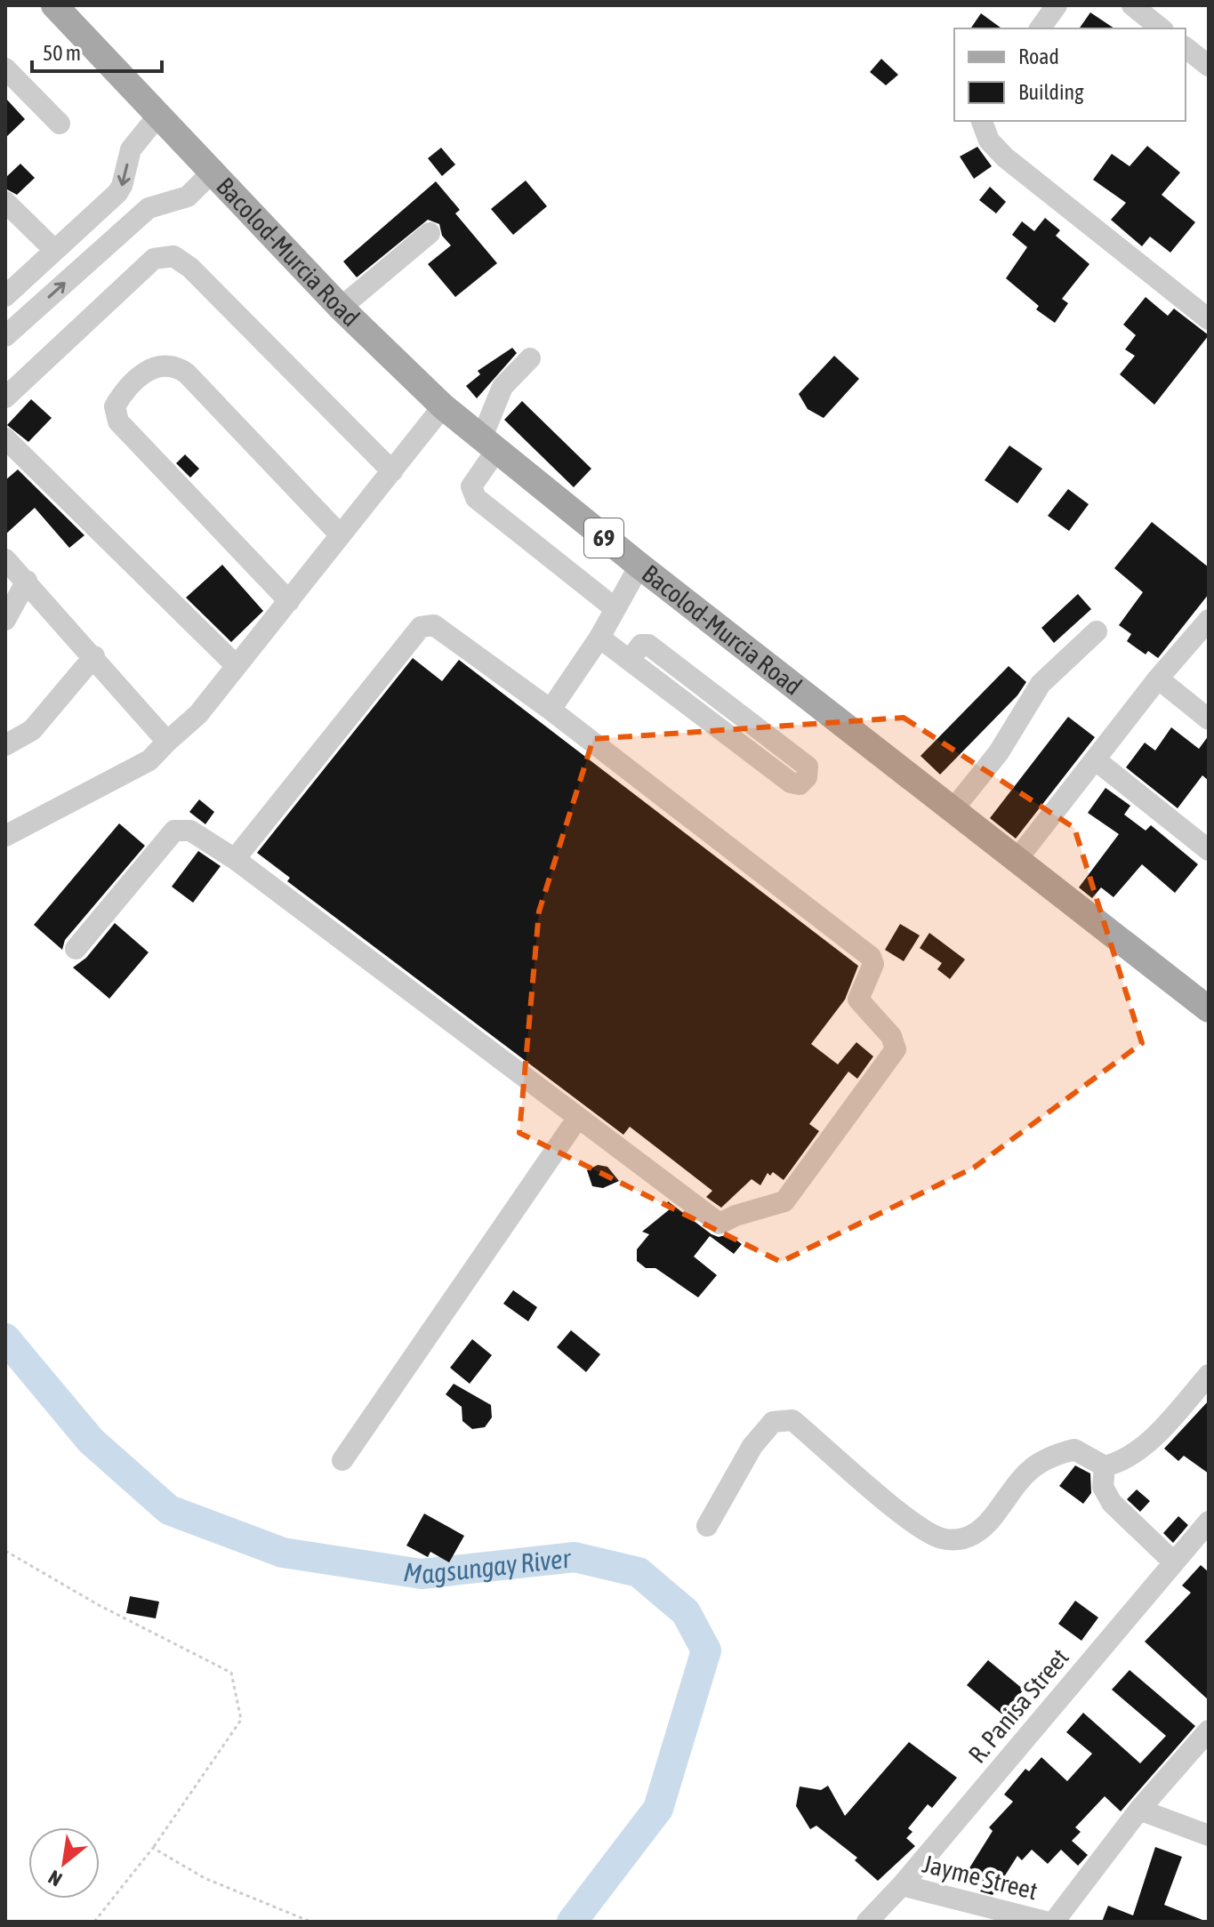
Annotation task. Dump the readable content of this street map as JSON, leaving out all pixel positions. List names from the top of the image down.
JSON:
{
  "streets": {
    "main road": ["Bacolod-Murcia Road", "69"],
    "street": ["R. Panisa Street", "Jayme Street"]
  },
  "crossings": [
    ["R. Panisa Street", "Jayme Street"]
  ],
  "water": ["Magsungay River"],
  "legend": ["Road", "Building"],
  "scale_bar": "50 m",
  "north": "bottom left"
}
